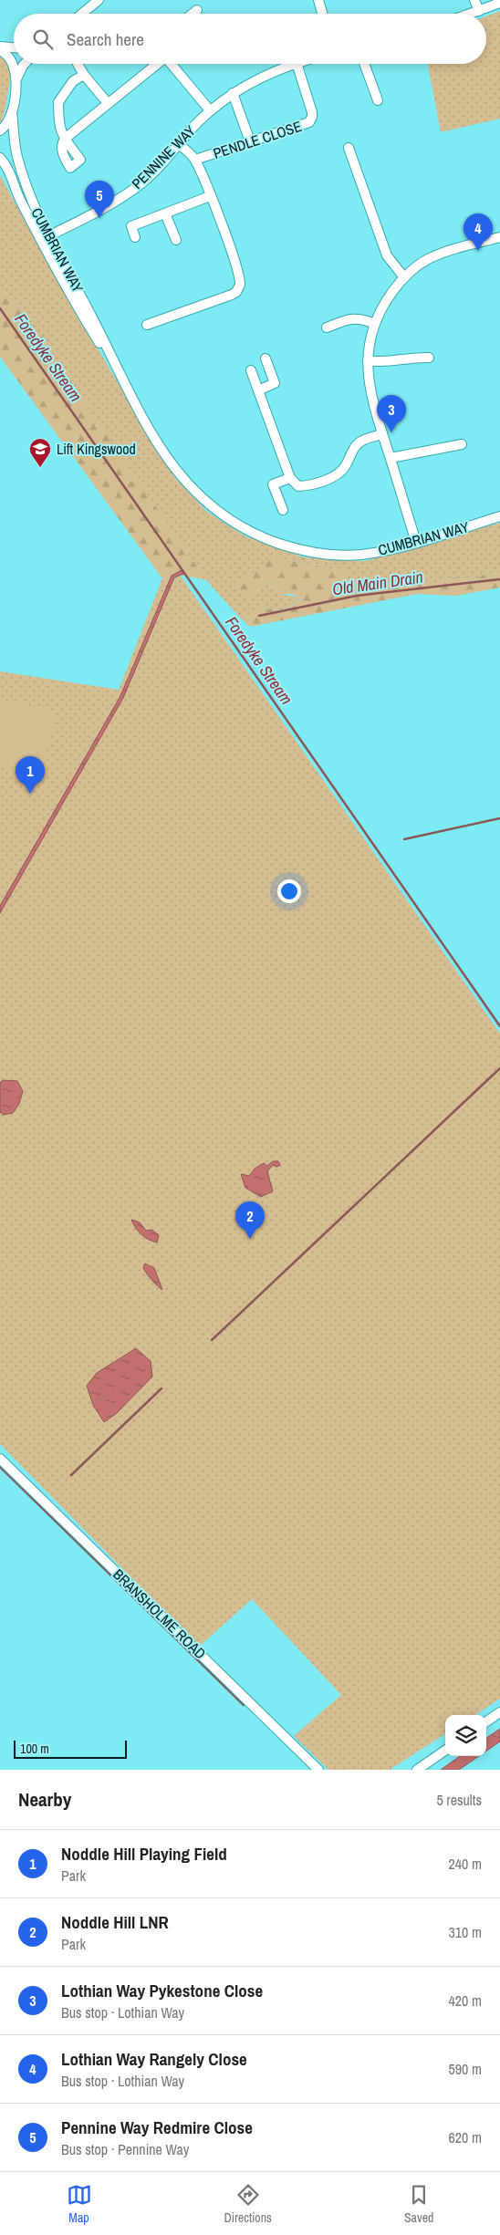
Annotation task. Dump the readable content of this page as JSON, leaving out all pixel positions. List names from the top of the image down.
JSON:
{
  "streets": {
    "street": [
      "PENDLE CLOSE",
      "PENNINE WAY",
      "CUMBRIAN WAY",
      "BRANSHOLME ROAD"
    ]
  },
  "crossings": [
    ["PENNINE WAY", "CUMBRIAN WAY"]
  ],
  "water": ["Foredyke Stream", "Old Main Drain"],
  "places": {
    "school or university": ["Lift Kingswood"]
  },
  "scale_bar": "100 m",
  "page": {
    "search": "Search here",
    "pins": [
      "5",
      "4",
      "3",
      "1",
      "2"
    ],
    "scale": "100 m",
    "heading": ["Nearby", "5 results"],
    "list": [
      {
        "mark": "1",
        "name": "Noddle Hill Playing Field",
        "note": "Park",
        "value": "240 m"
      },
      {
        "mark": "2",
        "name": "Noddle Hill LNR",
        "note": "Park",
        "value": "310 m"
      },
      {
        "mark": "3",
        "name": "Lothian Way Pykestone Close",
        "note": "Bus stop · Lothian Way",
        "value": "420 m"
      },
      {
        "mark": "4",
        "name": "Lothian Way Rangely Close",
        "note": "Bus stop · Lothian Way",
        "value": "590 m"
      },
      {
        "mark": "5",
        "name": "Pennine Way Redmire Close",
        "note": "Bus stop · Pennine Way",
        "value": "620 m"
      }
    ],
    "nav": ["Map", "Directions", "Saved"]
  }
}
